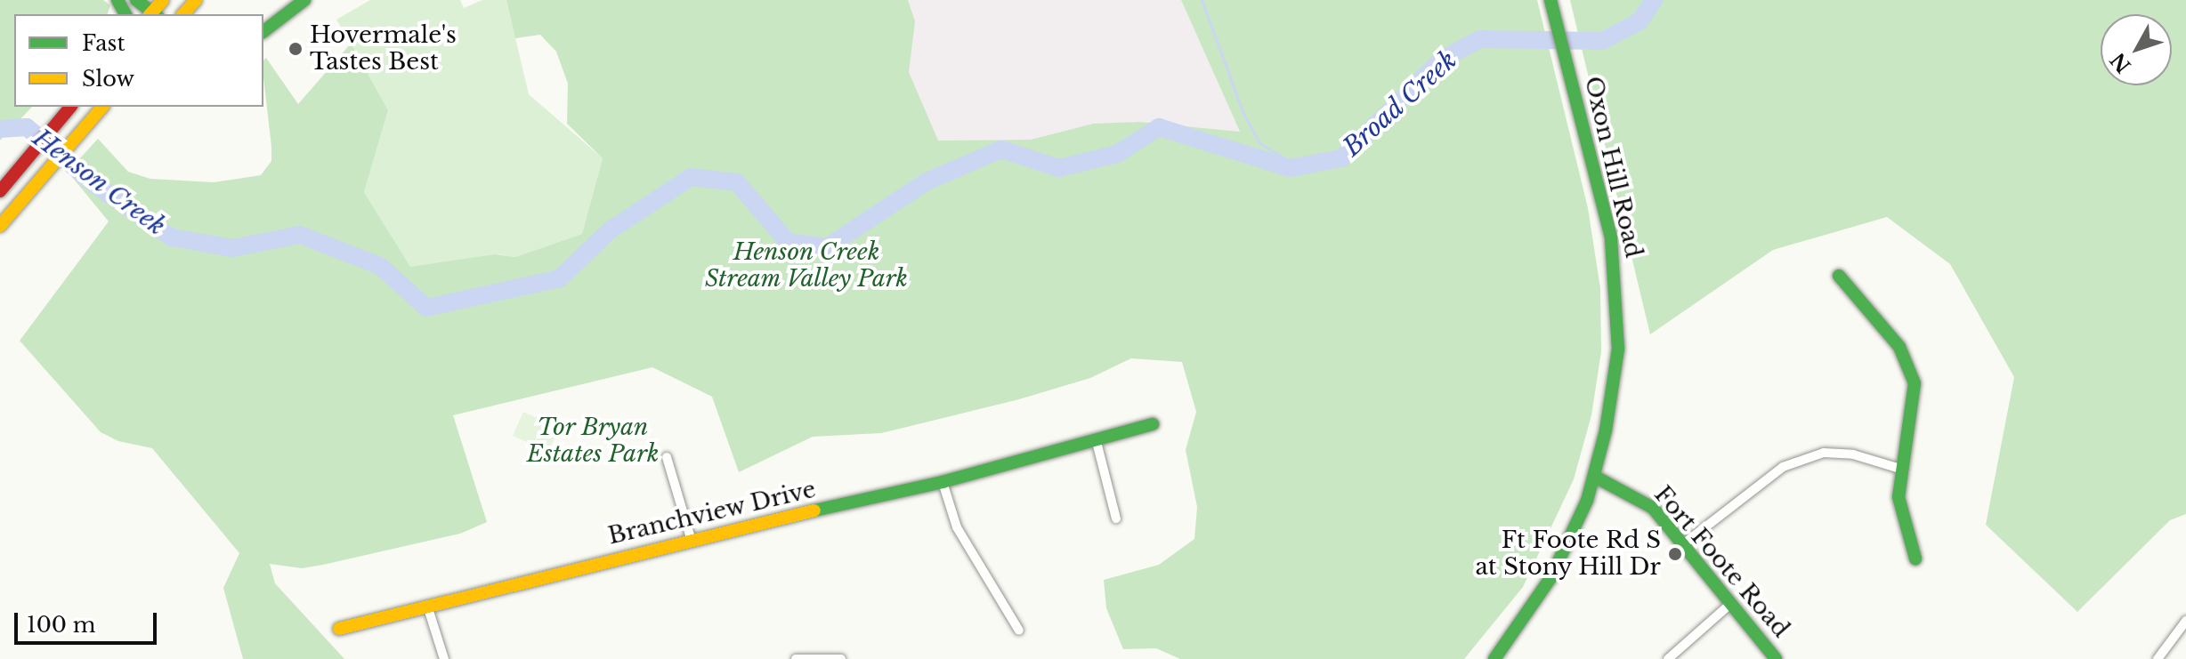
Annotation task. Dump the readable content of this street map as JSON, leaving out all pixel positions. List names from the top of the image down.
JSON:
{
  "streets": {
    "main road": ["Oxon Hill Road", "Branchview Drive", "Fort Foote Road"]
  },
  "crossings": [
    ["Oxon Hill Road", "Fort Foote Road"]
  ],
  "water": ["Broad Creek", "Henson Creek"],
  "parks": ["Henson Creek Stream Valley Park", "Tor Bryan Estates Park"],
  "places": ["Hovermale's Tastes Best", "Ft Foote Rd S at Stony Hill Dr"],
  "legend": ["Fast", "Slow"],
  "scale_bar": "100 m",
  "north": "bottom left"
}
